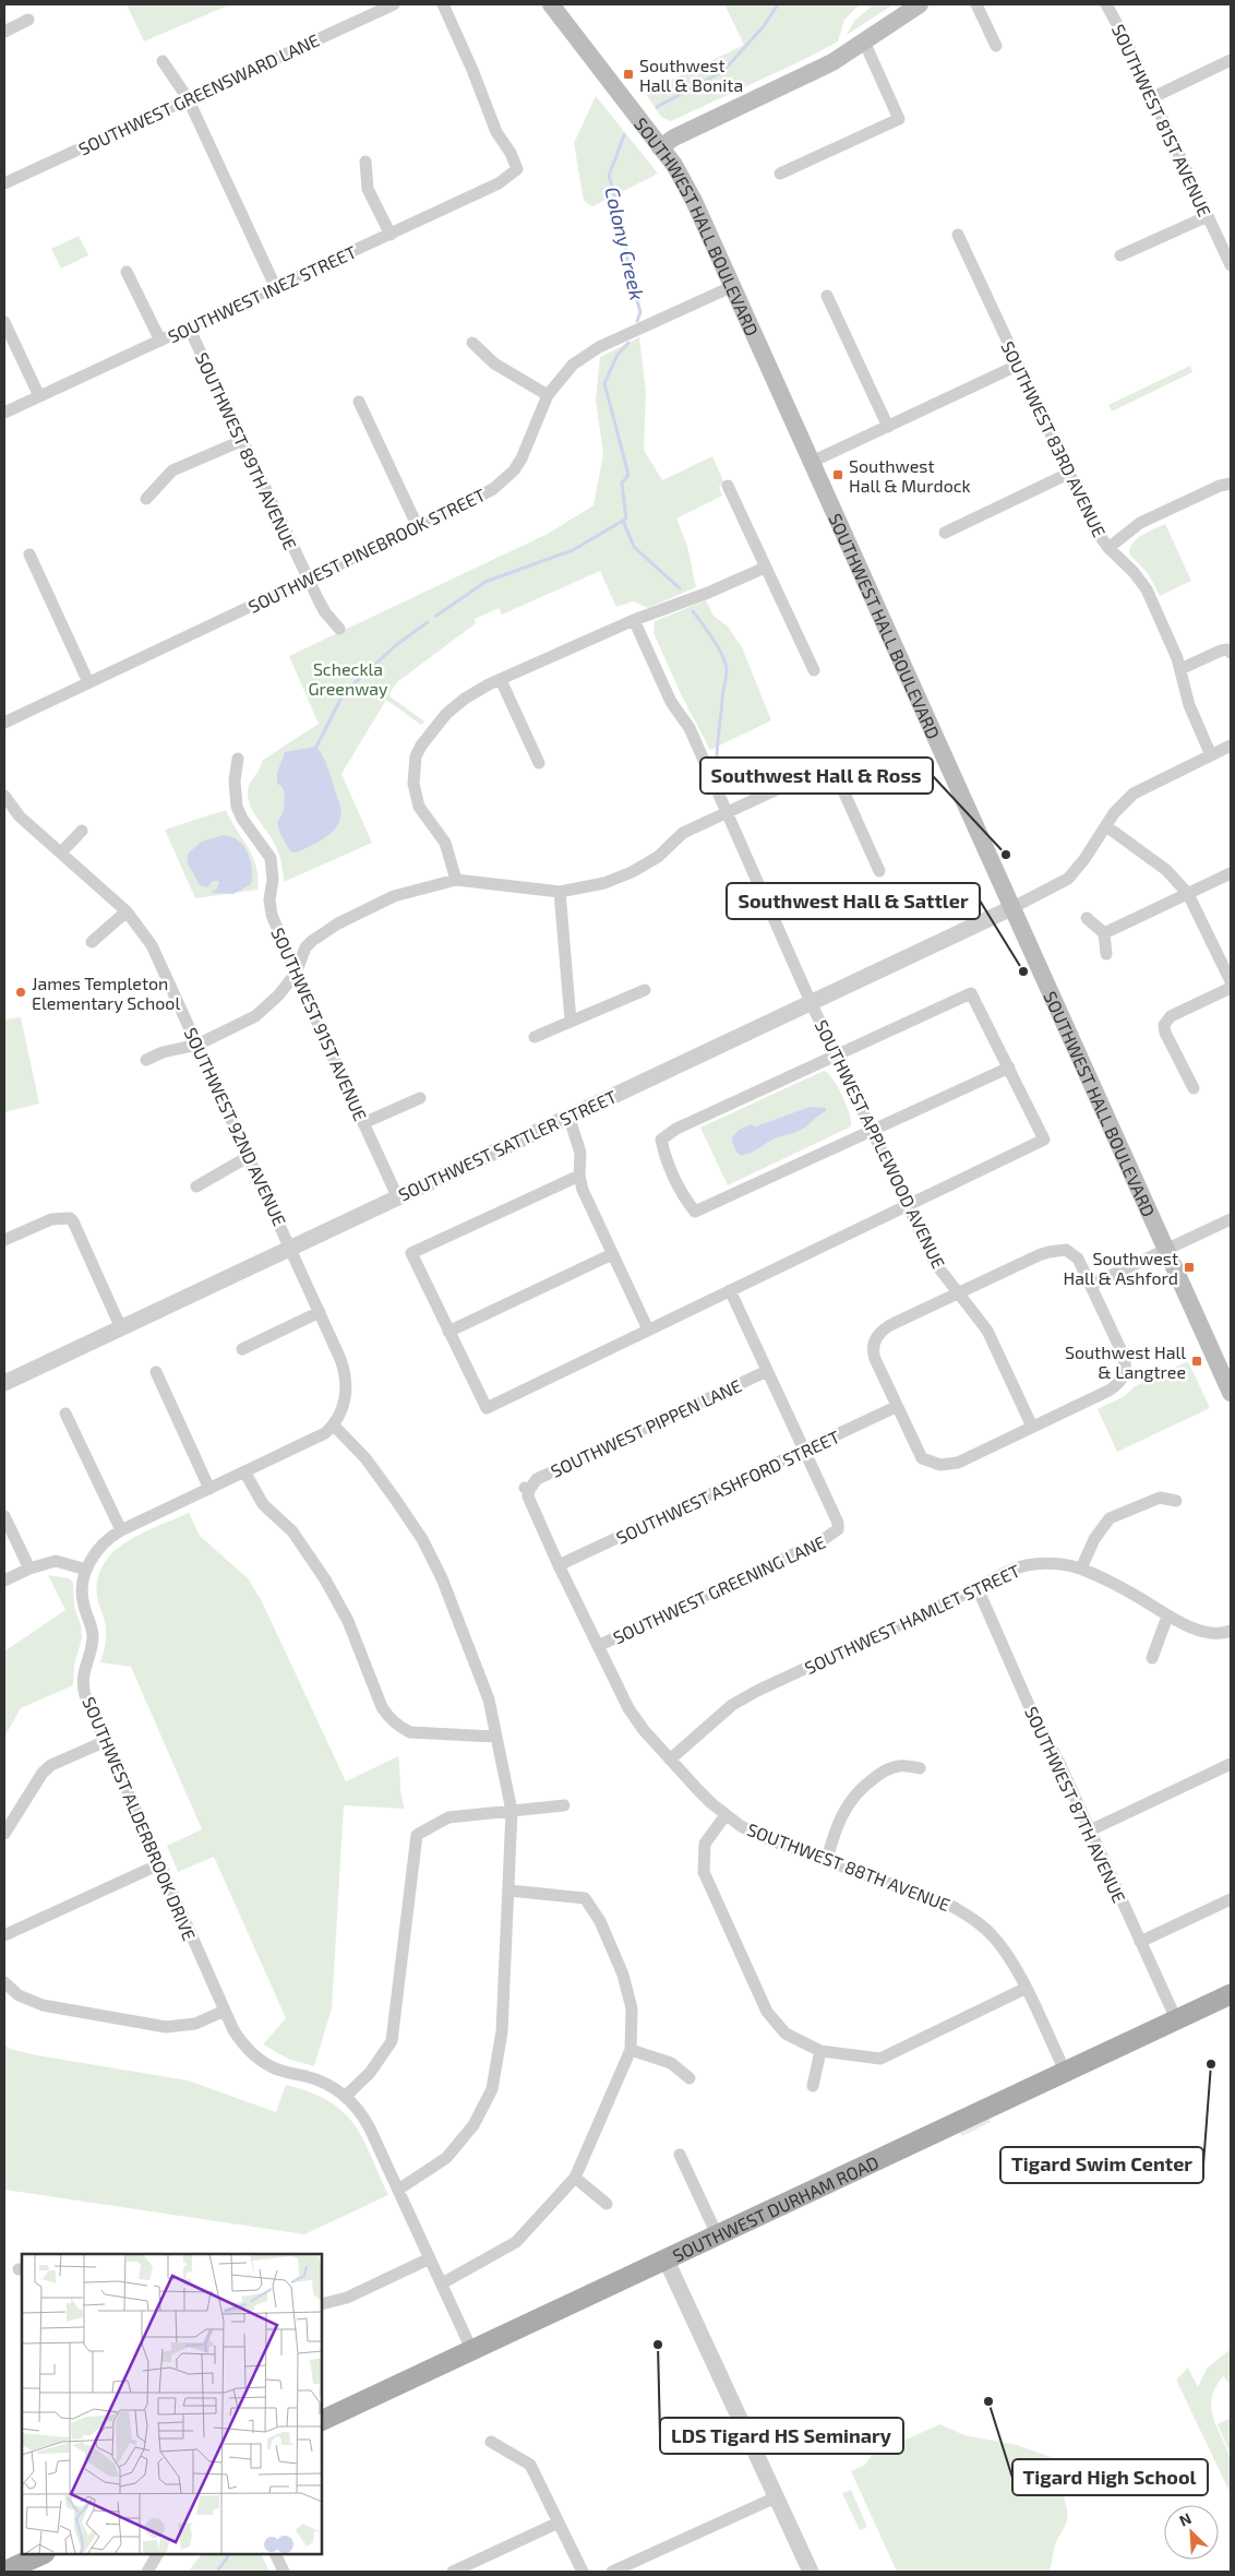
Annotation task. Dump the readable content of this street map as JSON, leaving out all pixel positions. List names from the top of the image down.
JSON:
{
  "streets": {
    "main road": ["SOUTHWEST HALL BOULEVARD", "SOUTHWEST DURHAM ROAD"],
    "street": [
      "SOUTHWEST GREENSWARD LANE",
      "SOUTHWEST 81ST AVENUE",
      "SOUTHWEST INEZ STREET",
      "SOUTHWEST 83RD AVENUE",
      "SOUTHWEST 89TH AVENUE",
      "SOUTHWEST PINEBROOK STREET",
      "SOUTHWEST 91ST AVENUE",
      "SOUTHWEST 92ND AVENUE",
      "SOUTHWEST APPLEWOOD AVENUE",
      "SOUTHWEST SATTLER STREET",
      "SOUTHWEST PIPPEN LANE",
      "SOUTHWEST ASHFORD STREET",
      "SOUTHWEST GREENING LANE",
      "SOUTHWEST HAMLET STREET",
      "SOUTHWEST 87TH AVENUE",
      "SOUTHWEST ALDERBROOK DRIVE",
      "SOUTHWEST 88TH AVENUE"
    ]
  },
  "crossings": [
    ["SOUTHWEST HALL BOULEVARD", "SOUTHWEST PINEBROOK STREET"],
    ["SOUTHWEST HALL BOULEVARD", "SOUTHWEST SATTLER STREET"],
    ["SOUTHWEST INEZ STREET", "SOUTHWEST 89TH AVENUE"],
    ["SOUTHWEST 89TH AVENUE", "SOUTHWEST PINEBROOK STREET"],
    ["SOUTHWEST 91ST AVENUE", "SOUTHWEST SATTLER STREET"],
    ["SOUTHWEST 92ND AVENUE", "SOUTHWEST SATTLER STREET"],
    ["SOUTHWEST APPLEWOOD AVENUE", "SOUTHWEST SATTLER STREET"],
    ["SOUTHWEST PIPPEN LANE", "SOUTHWEST 88TH AVENUE"],
    ["SOUTHWEST ASHFORD STREET", "SOUTHWEST GREENING LANE"],
    ["SOUTHWEST ASHFORD STREET", "SOUTHWEST 88TH AVENUE"],
    ["SOUTHWEST GREENING LANE", "SOUTHWEST 88TH AVENUE"],
    ["SOUTHWEST HAMLET STREET", "SOUTHWEST 87TH AVENUE"],
    ["SOUTHWEST HAMLET STREET", "SOUTHWEST 88TH AVENUE"],
    ["SOUTHWEST 87TH AVENUE", "SOUTHWEST DURHAM ROAD"],
    ["SOUTHWEST ALDERBROOK DRIVE", "SOUTHWEST DURHAM ROAD"],
    ["SOUTHWEST 88TH AVENUE", "SOUTHWEST DURHAM ROAD"]
  ],
  "water": ["Colony Creek"],
  "parks": ["Scheckla Greenway"],
  "places": {
    "transit": [
      "Southwest Hall & Bonita",
      "Southwest Hall & Murdock",
      "Southwest Hall & Ashford",
      "Southwest Hall & Langtree"
    ],
    "other": [
      "Southwest Hall & Ross",
      "Southwest Hall & Sattler",
      "James Templeton Elementary School",
      "Tigard Swim Center",
      "LDS Tigard HS Seminary",
      "Tigard High School"
    ]
  },
  "north": "top left"
}
